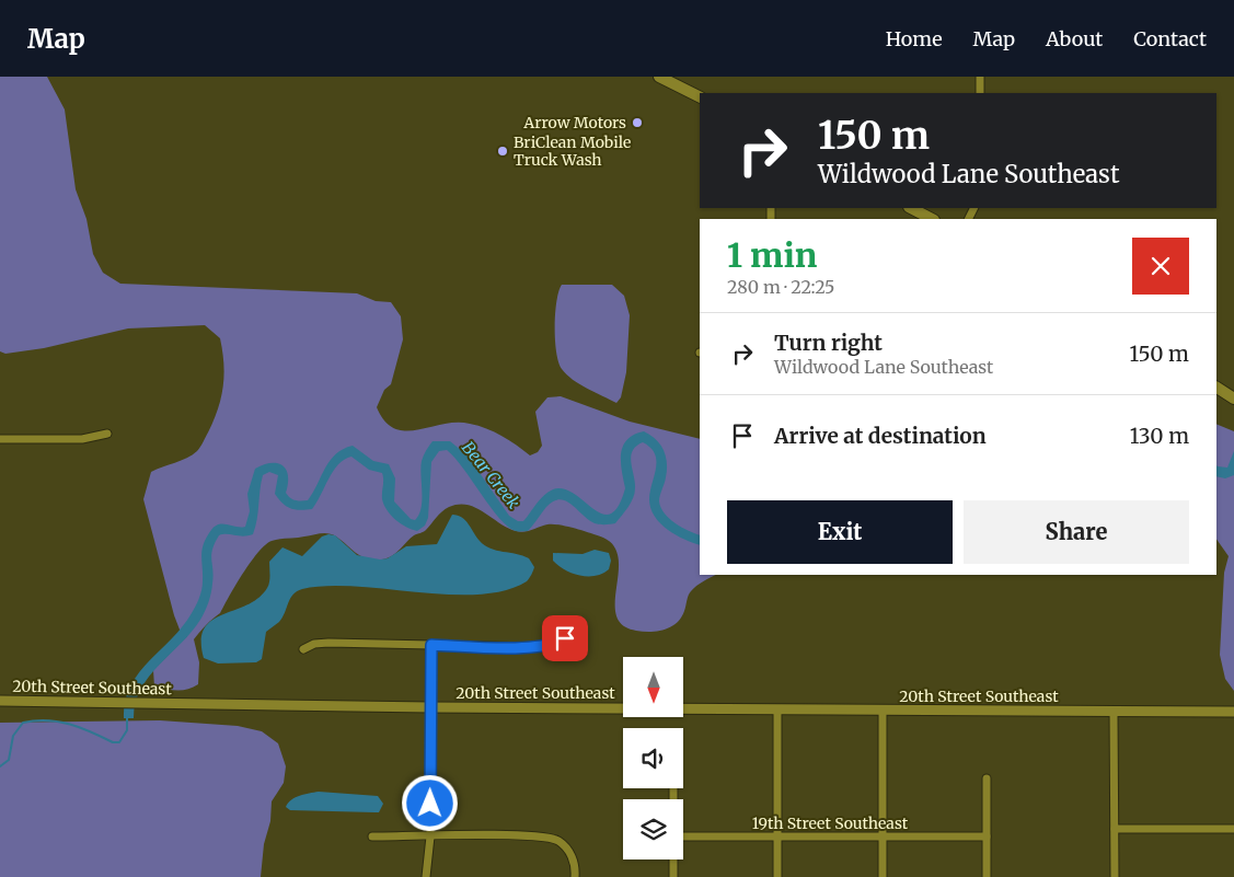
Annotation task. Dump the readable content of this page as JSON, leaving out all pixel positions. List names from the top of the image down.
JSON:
{
  "streets": {
    "street": ["20th Street Southeast", "19th Street Southeast"]
  },
  "water": ["Bear Creek"],
  "places": ["Arrow Motors", "BriClean Mobile Truck Wash"],
  "north": "bottom",
  "page": {
    "header": "Map",
    "nav": [
      "Home",
      "Map",
      "About",
      "Contact"
    ],
    "turn": ["150 m", "Wildwood Lane Southeast"],
    "heading": ["1 min", "280 m · 22:25"],
    "list": [
      {
        "name": "Turn right",
        "note": "Wildwood Lane Southeast",
        "value": "150 m"
      },
      {
        "name": "Arrive at destination",
        "value": "130 m"
      }
    ],
    "buttons": ["Exit", "Share"]
  }
}
